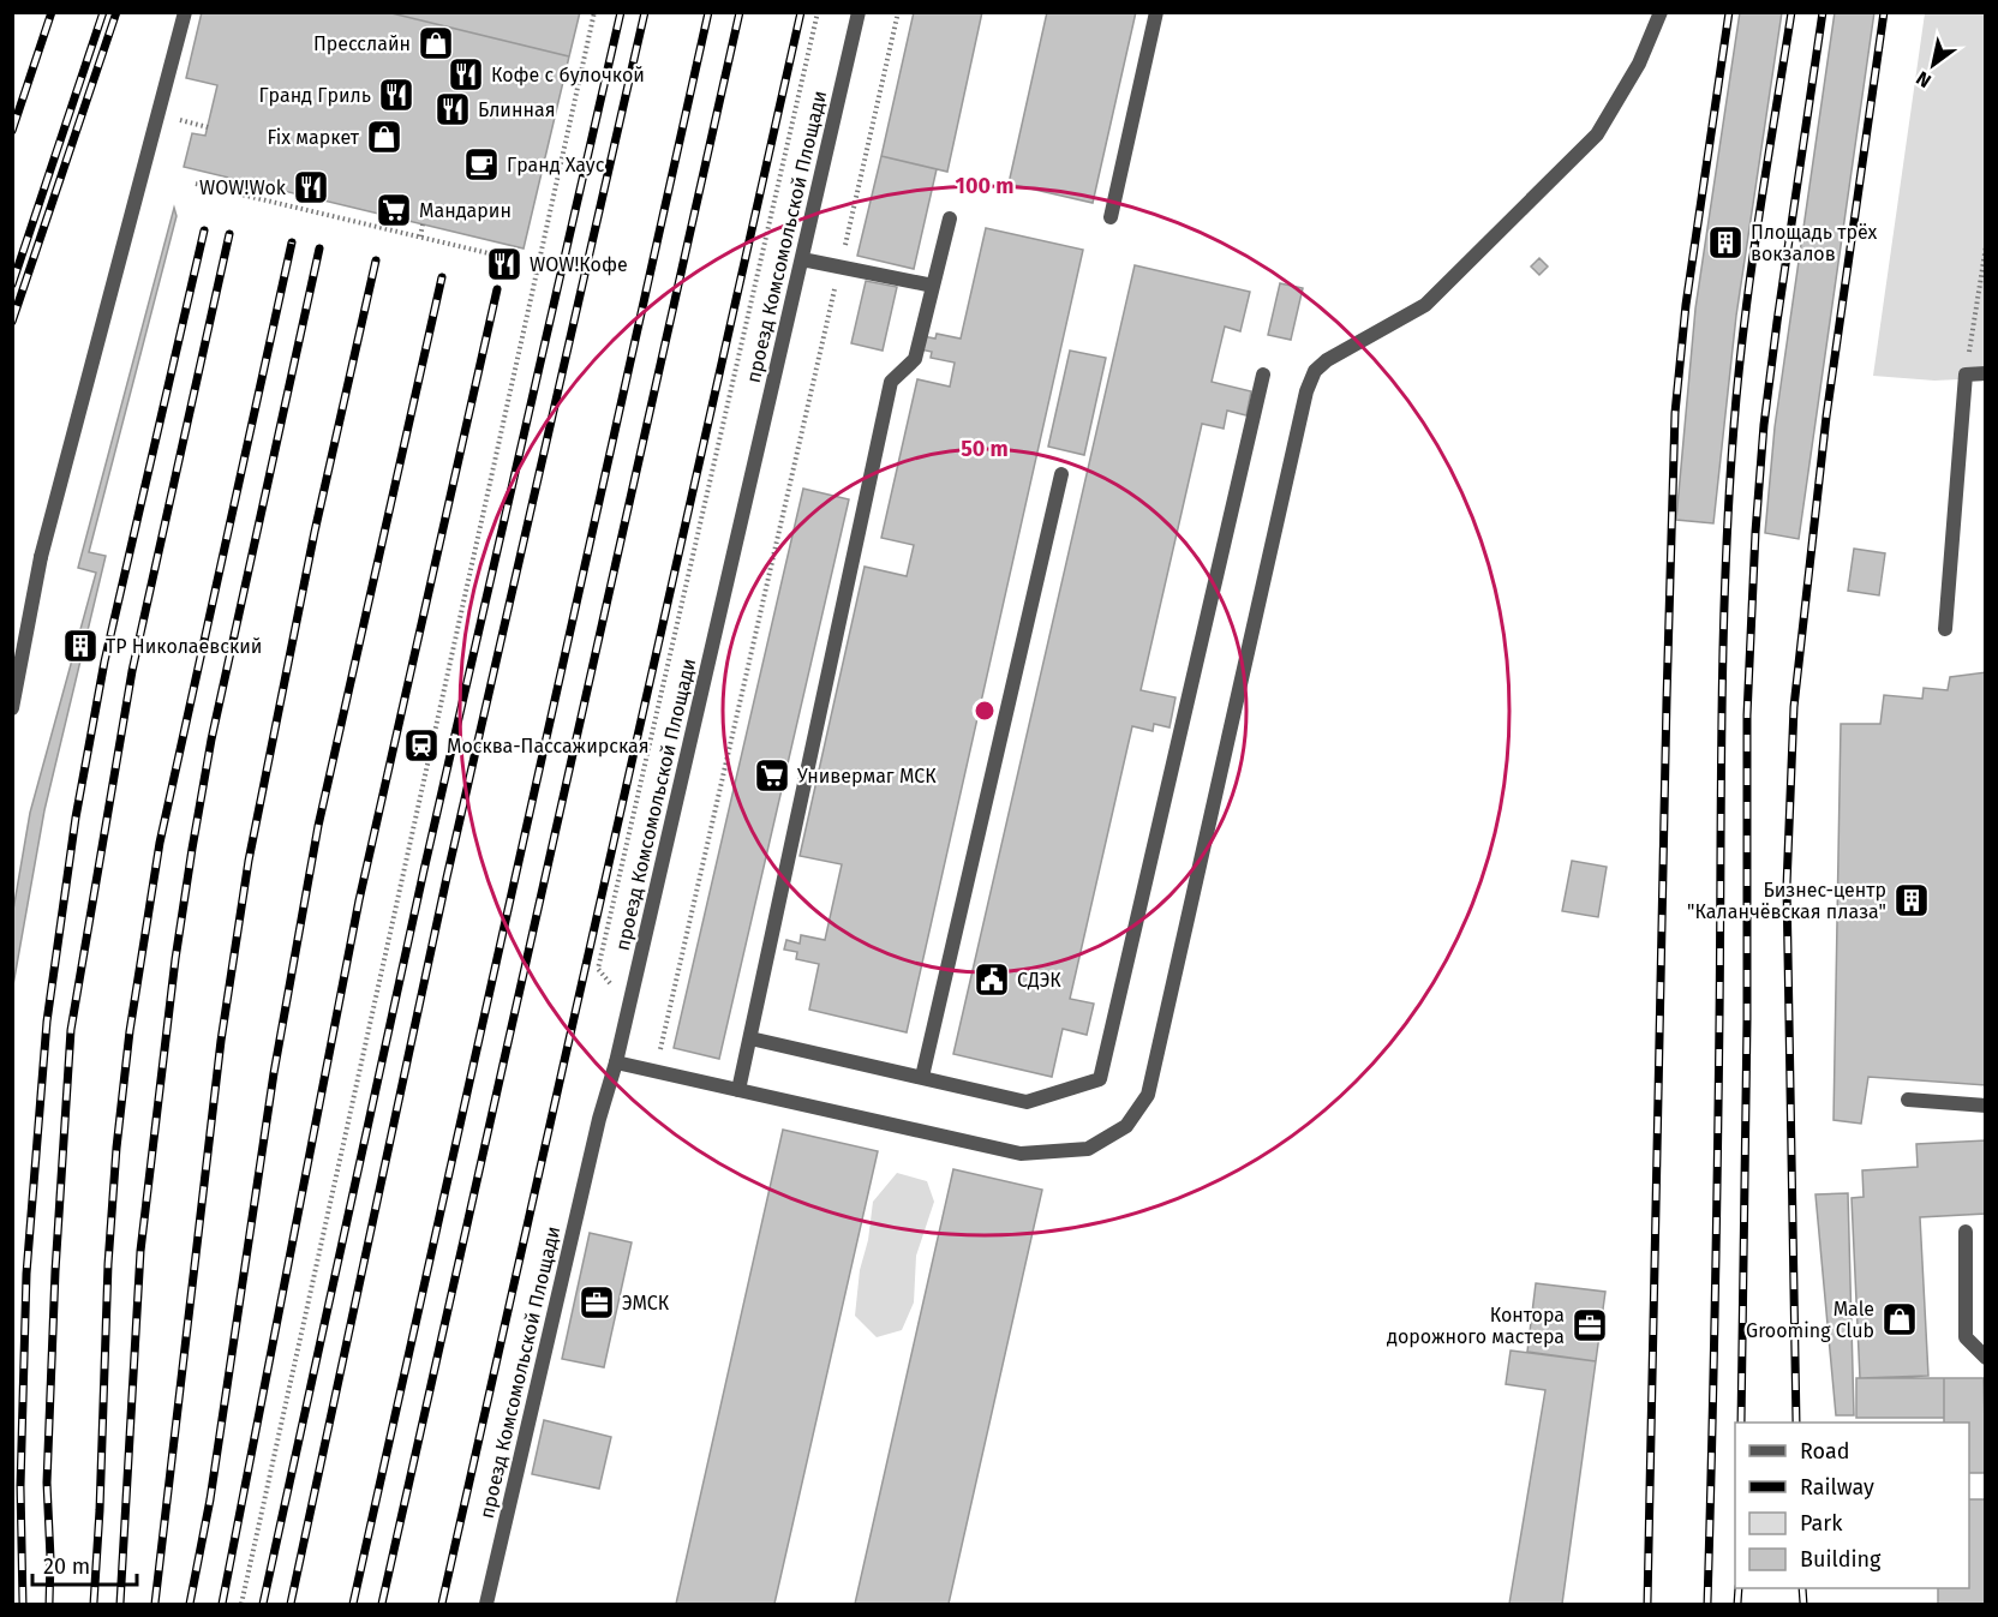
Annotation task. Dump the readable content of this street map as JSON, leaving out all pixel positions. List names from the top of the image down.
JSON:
{
  "streets": {
    "street": ["проезд Комсомольской Площади"]
  },
  "places": {
    "shop": ["Пресслайн", "Fix маркет", "Male Grooming Club"],
    "restaurant": [
      "Кофе с булочкой",
      "Гранд Гриль",
      "Блинная",
      "WOW!Wok",
      "WOW!Кофе"
    ],
    "cafe": ["Гранд Хаус"],
    "supermarket": ["Мандарин", "Универмаг МСК"],
    "building": ["Площадь трёх вокзалов", "ТР Николаевский", "Бизнес-центр \"Каланчёвская плаза\""],
    "station": ["Москва-Пассажирская"],
    "public building": ["СДЭК"],
    "office": ["ЭМСК", "Контора дорожного мастера"]
  },
  "legend": [
    "Road",
    "Railway",
    "Park",
    "Building"
  ],
  "scale_bar": "20 m",
  "north": "bottom left",
  "rings": ["100 m", "50 m"]
}
